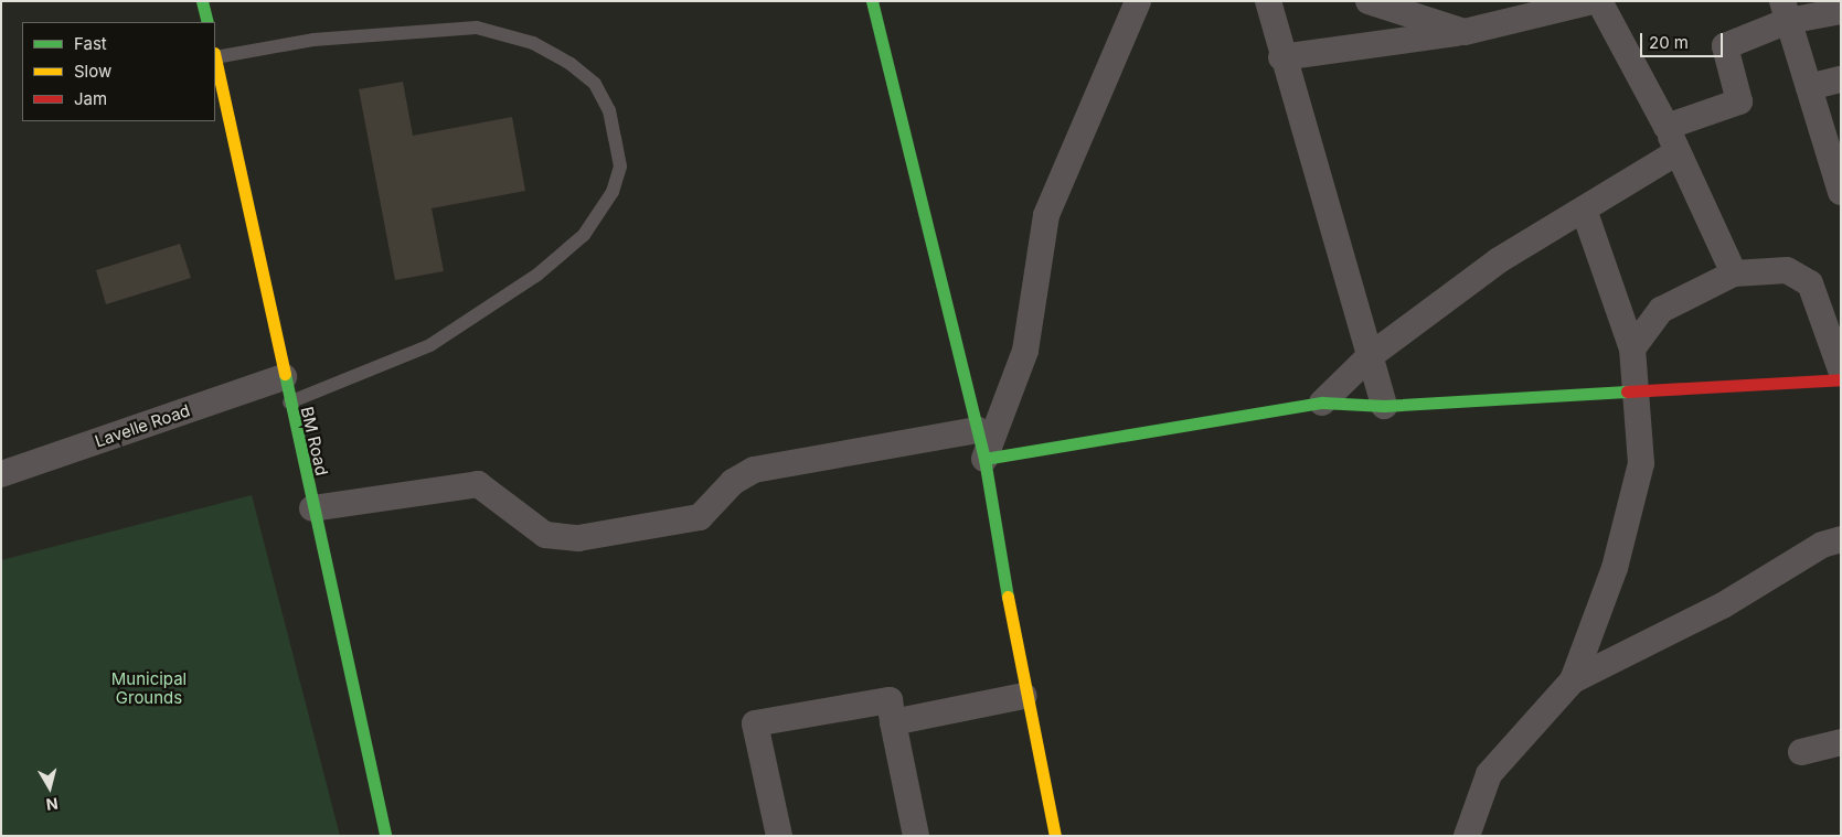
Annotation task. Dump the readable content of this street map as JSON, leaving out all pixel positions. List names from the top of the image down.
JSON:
{
  "streets": {
    "street": ["Lavelle Road", "BM Road"]
  },
  "crossings": [
    ["Lavelle Road", "BM Road"]
  ],
  "parks": ["Municipal Grounds"],
  "legend": ["Fast", "Slow", "Jam"],
  "scale_bar": "20 m",
  "north": "bottom"
}
